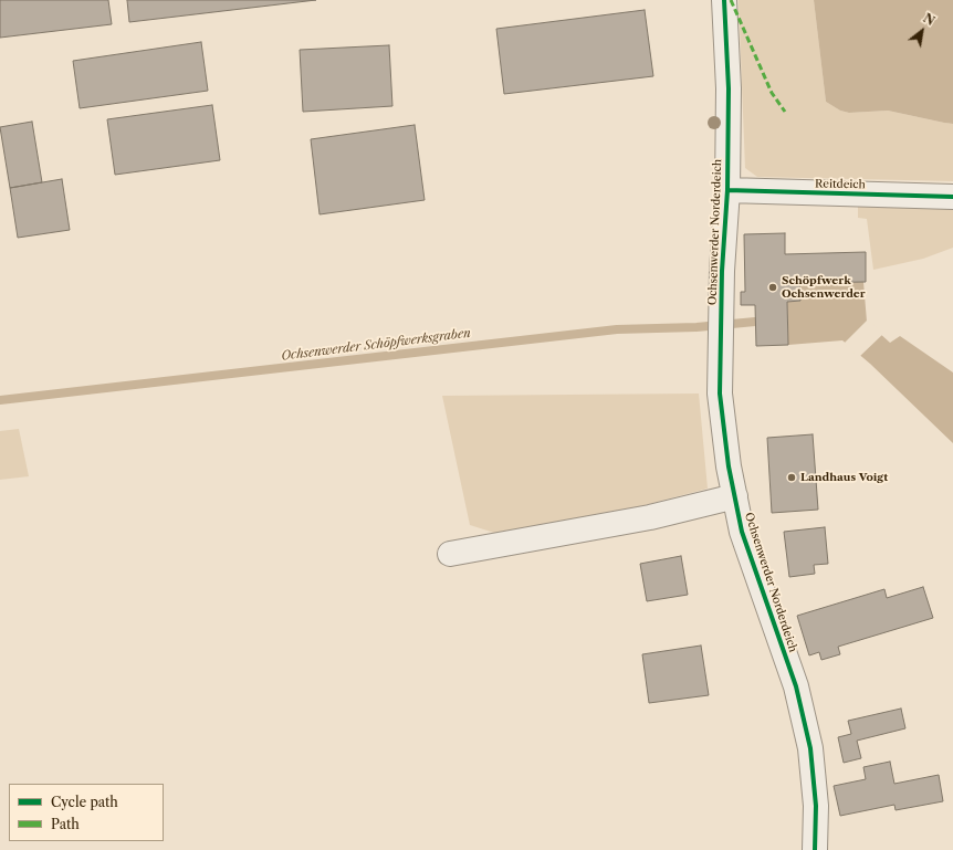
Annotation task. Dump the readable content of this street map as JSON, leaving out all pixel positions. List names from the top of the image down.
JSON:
{
  "streets": {
    "street": ["Reitdeich", "Ochsenwerder Norderdeich"]
  },
  "crossings": [
    ["Reitdeich", "Ochsenwerder Norderdeich"]
  ],
  "water": ["Ochsenwerder Schöpfwerksgraben"],
  "places": ["Schöpfwerk Ochsenwerder", "Landhaus Voigt"],
  "legend": ["Cycle path", "Path"],
  "north": "top right"
}
